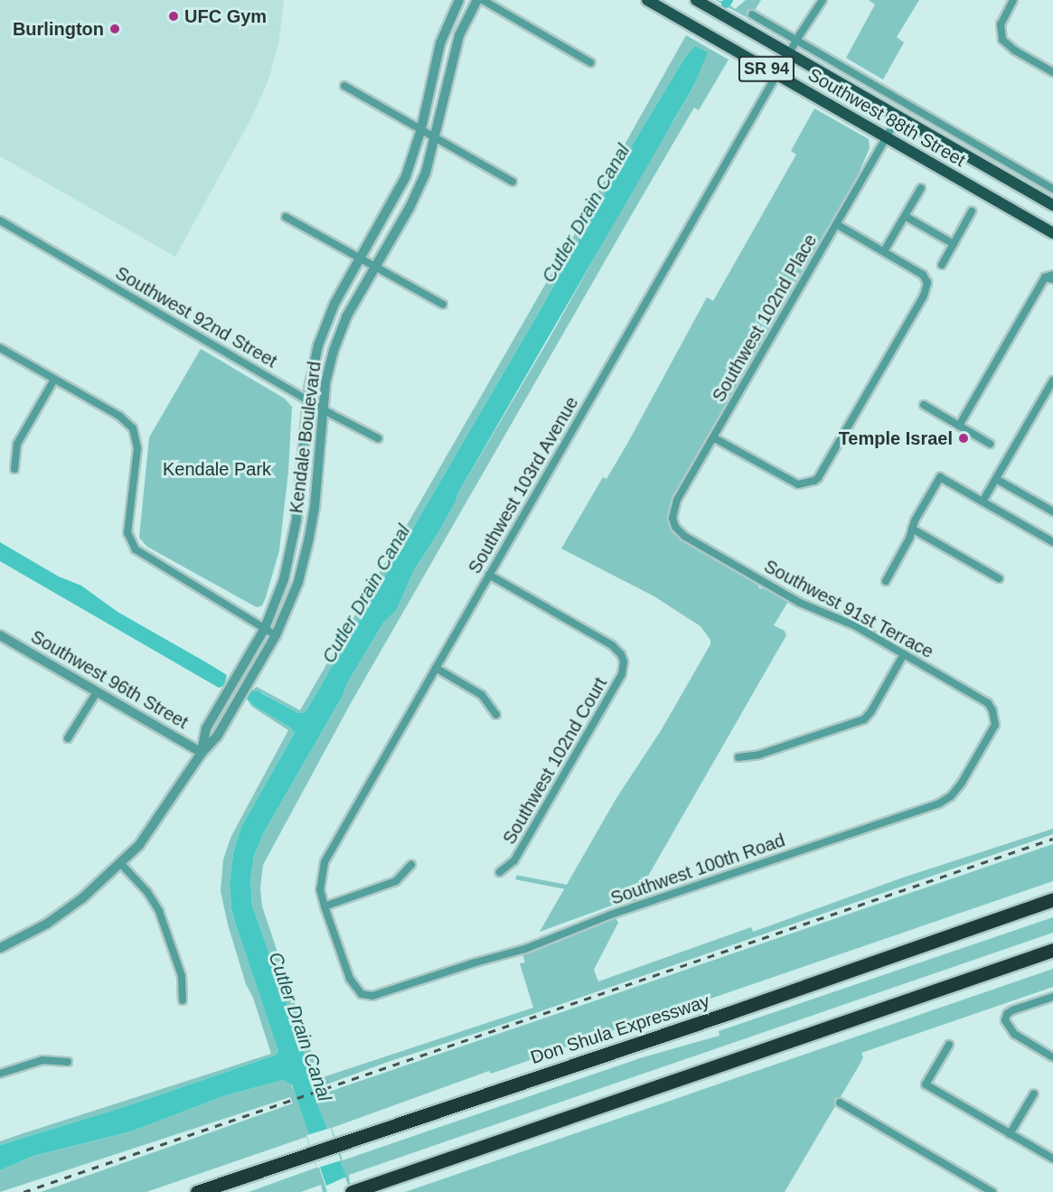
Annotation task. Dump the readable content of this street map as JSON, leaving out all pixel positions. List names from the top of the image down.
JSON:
{
  "streets": {
    "highway": ["Don Shula Expressway"],
    "main road": ["SR 94", "Southwest 88th Street"],
    "street": [
      "Southwest 92nd Street",
      "Southwest 102nd Place",
      "Kendale Boulevard",
      "Southwest 103rd Avenue",
      "Southwest 91st Terrace",
      "Southwest 96th Street",
      "Southwest 102nd Court",
      "Southwest 100th Road"
    ]
  },
  "crossings": [
    ["Southwest 88th Street", "Southwest 102nd Place"],
    ["Southwest 88th Street", "Southwest 103rd Avenue"],
    ["Southwest 92nd Street", "Kendale Boulevard"],
    ["Southwest 102nd Place", "Southwest 91st Terrace"],
    ["Kendale Boulevard", "Southwest 96th Street"],
    ["Southwest 103rd Avenue", "Southwest 102nd Court"],
    ["Southwest 103rd Avenue", "Southwest 100th Road"],
    ["Southwest 91st Terrace", "Southwest 100th Road"]
  ],
  "water": ["Cutler Drain Canal"],
  "parks": ["Kendale Park"],
  "places": ["UFC Gym", "Burlington", "Temple Israel"]
}
